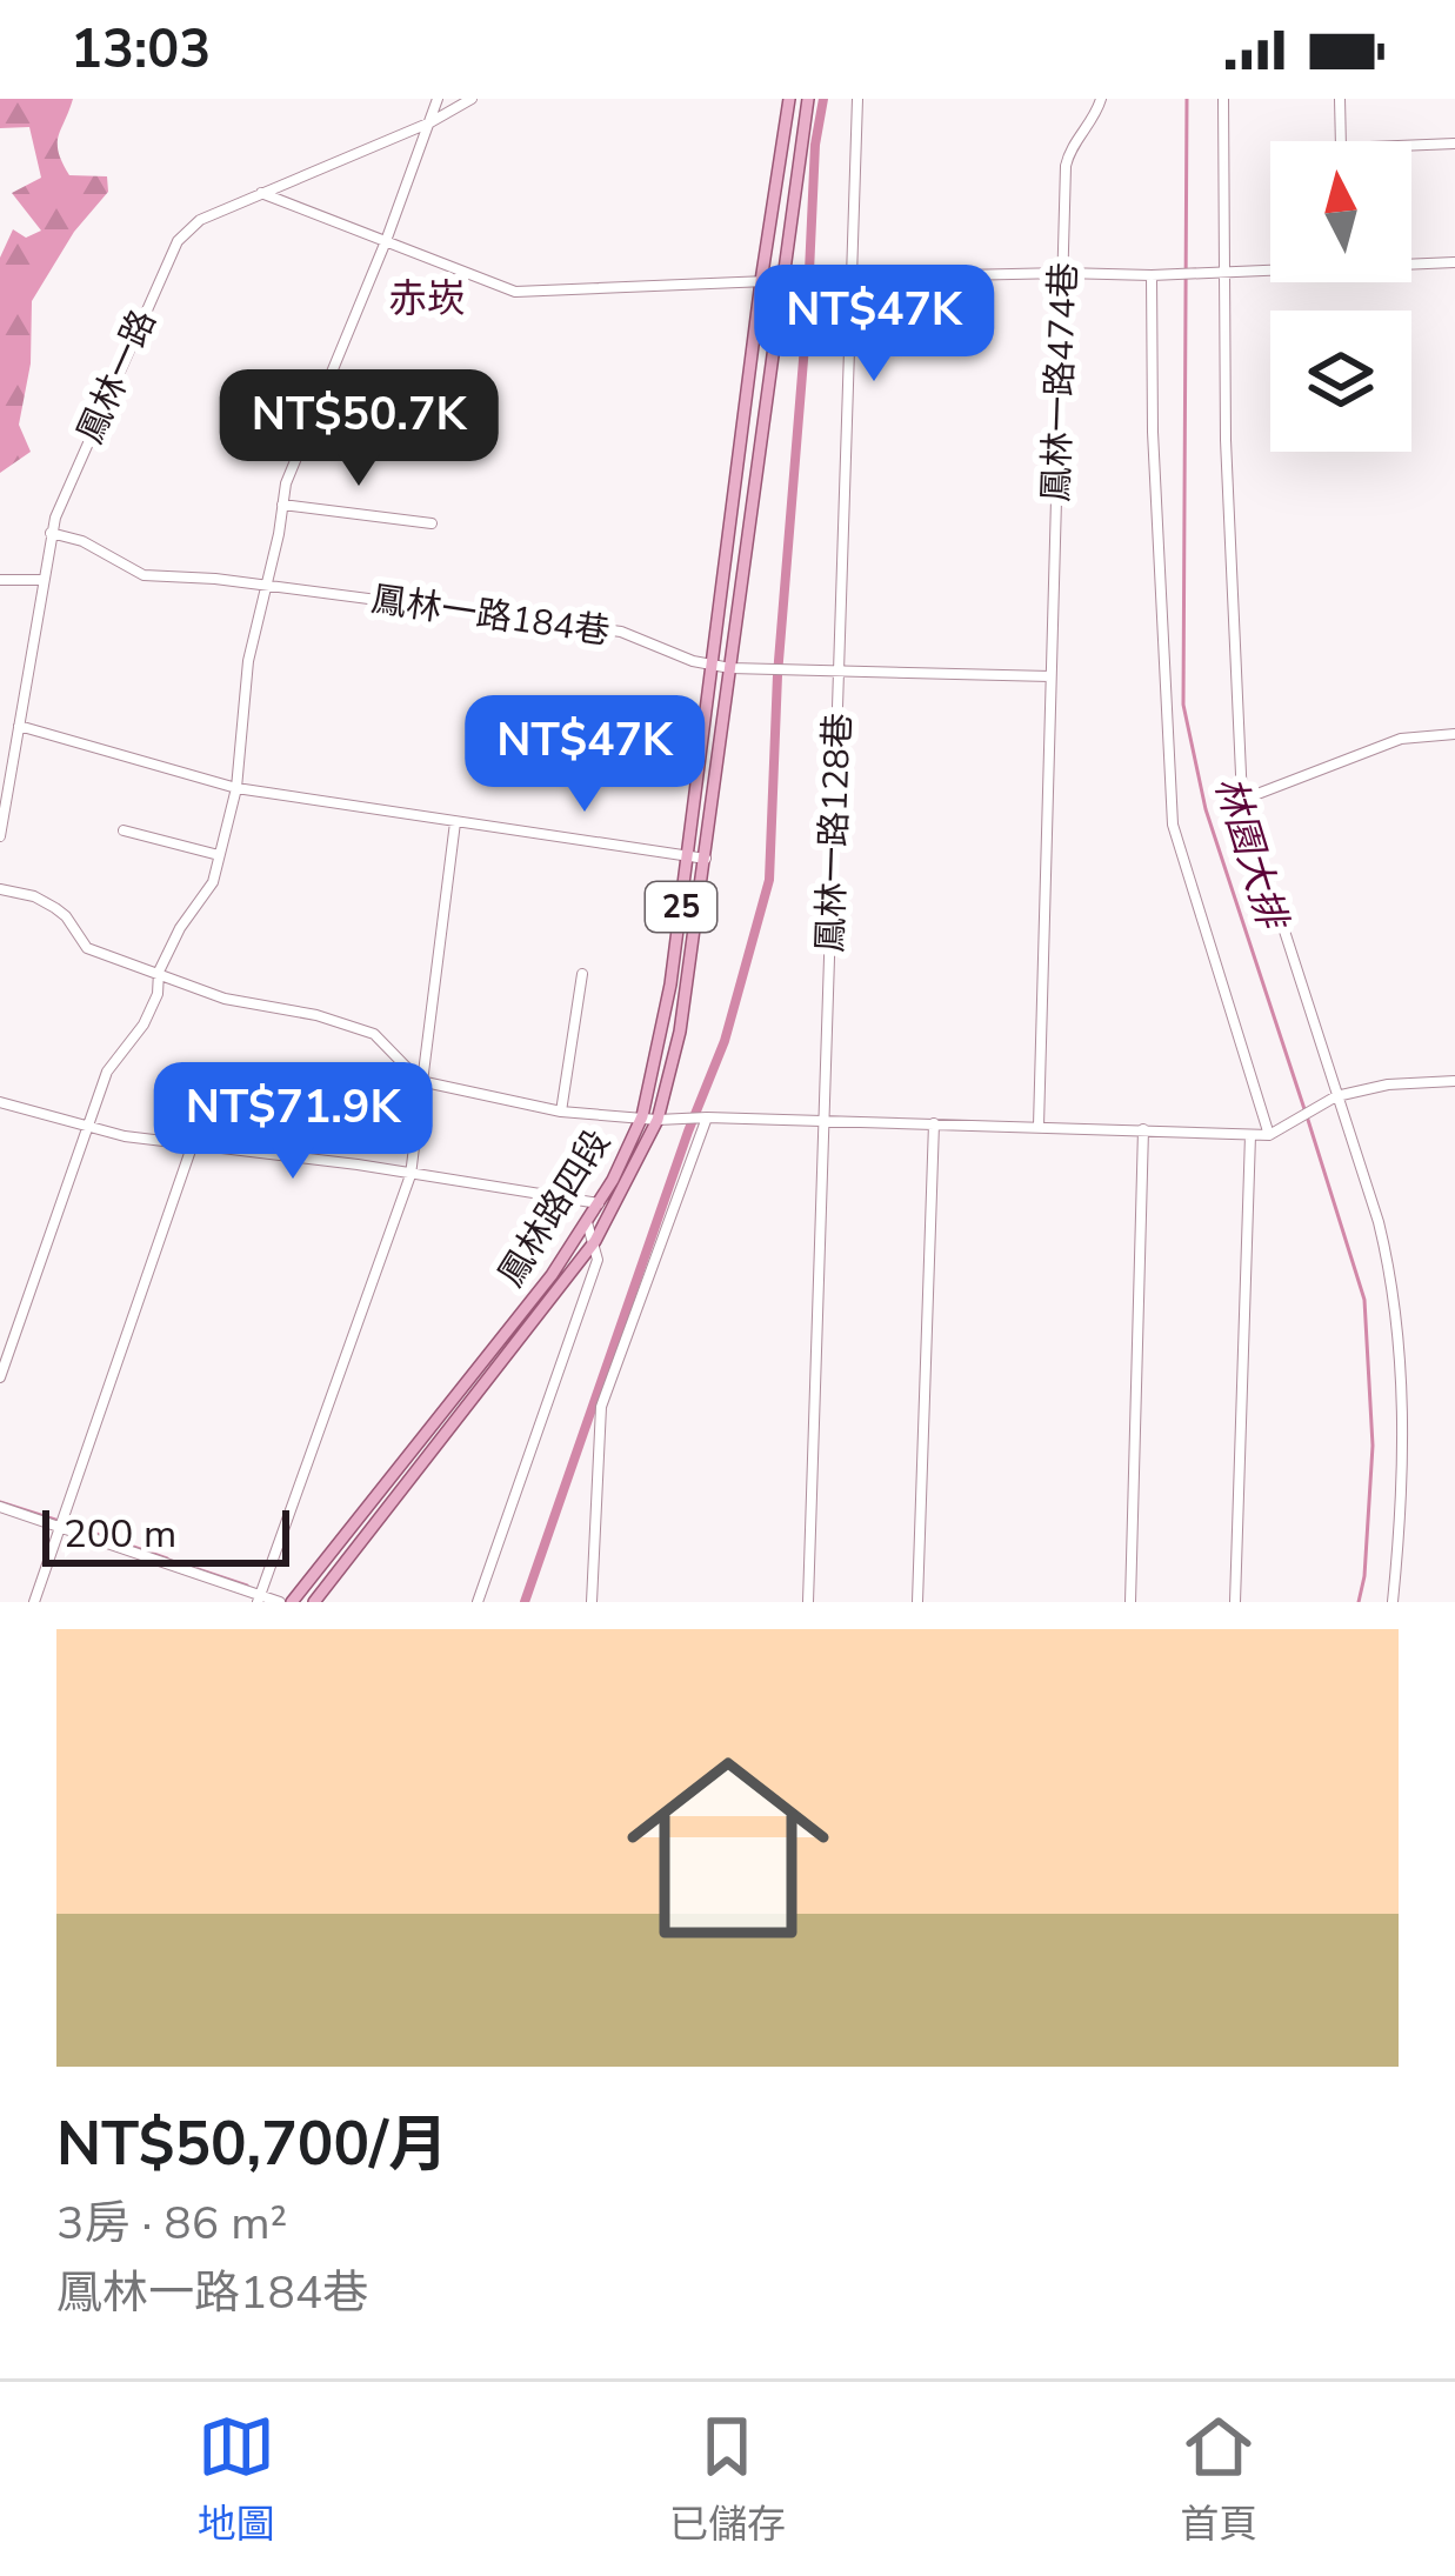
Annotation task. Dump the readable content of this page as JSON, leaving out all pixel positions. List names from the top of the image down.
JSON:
{
  "streets": {
    "main road": ["25", "鳳林路四段"],
    "street": [
      "鳳林一路",
      "鳳林一路474巷",
      "鳳林一路184巷",
      "鳳林一路128巷"
    ]
  },
  "crossings": [
    ["鳳林一路", "鳳林一路184巷"],
    ["鳳林一路184巷", "鳳林一路128巷"],
    ["鳳林一路184巷", "鳳林路四段"],
    ["鳳林一路128巷", "鳳林路四段"]
  ],
  "districts": ["赤崁"],
  "water": ["林園大排"],
  "scale_bar": "200 m",
  "north": "top",
  "page": {
    "status": "13:03",
    "price": [
      "NT$47K",
      "NT$50.7K",
      "NT$47K",
      "NT$71.9K"
    ],
    "scale": "200 m",
    "list": [
      {
        "name": "NT$50,700/月",
        "note": "3房 · 86 m² · 鳳林一路184巷"
      }
    ],
    "tabs": ["地圖", "已儲存", "首頁"]
  }
}
